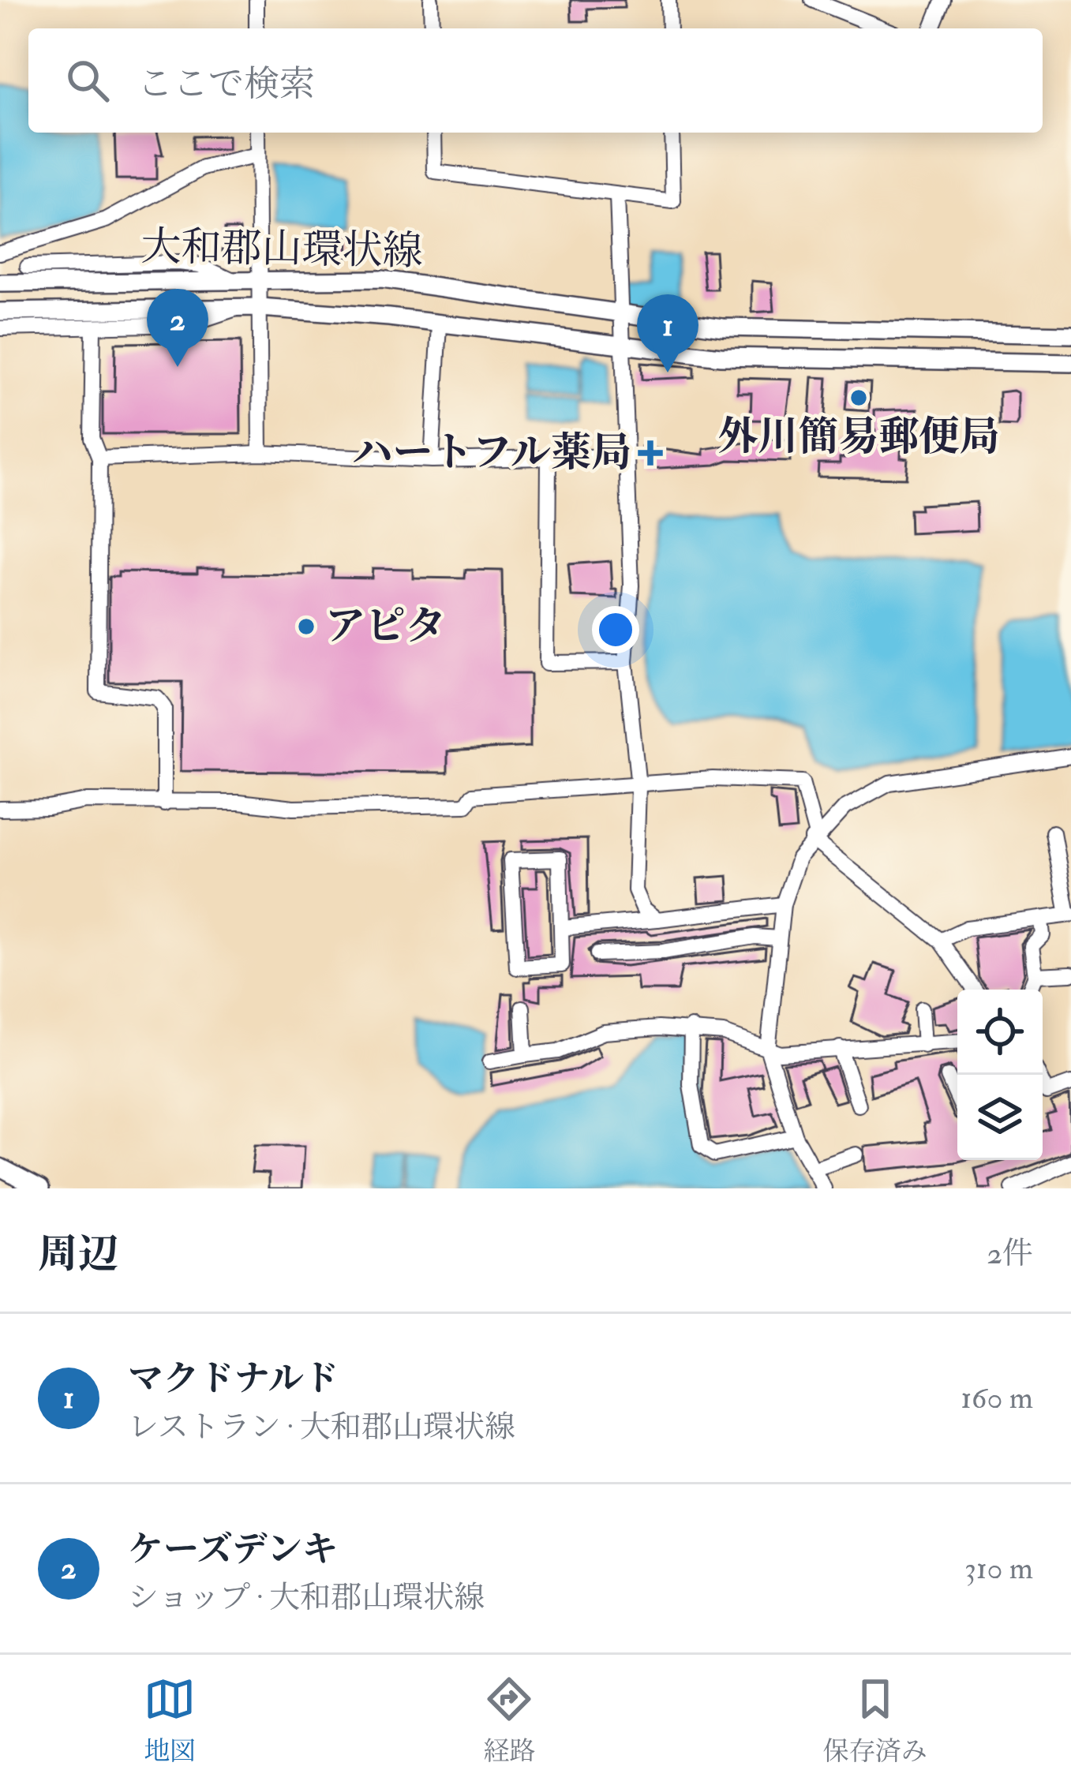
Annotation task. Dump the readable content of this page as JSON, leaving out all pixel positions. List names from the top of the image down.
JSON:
{
  "streets": {
    "main road": ["大和郡山環状線"]
  },
  "places": {
    "other": ["外川簡易郵便局", "アピタ"],
    "health": ["ハートフル薬局"]
  },
  "page": {
    "search": "ここで検索",
    "pins": ["2", "1"],
    "heading": ["周辺", "2件"],
    "list": [
      {
        "mark": "1",
        "name": "マクドナルド",
        "note": "レストラン · 大和郡山環状線",
        "value": "160 m"
      },
      {
        "mark": "2",
        "name": "ケーズデンキ",
        "note": "ショップ · 大和郡山環状線",
        "value": "310 m"
      }
    ],
    "nav": ["地図", "経路", "保存済み"]
  }
}
